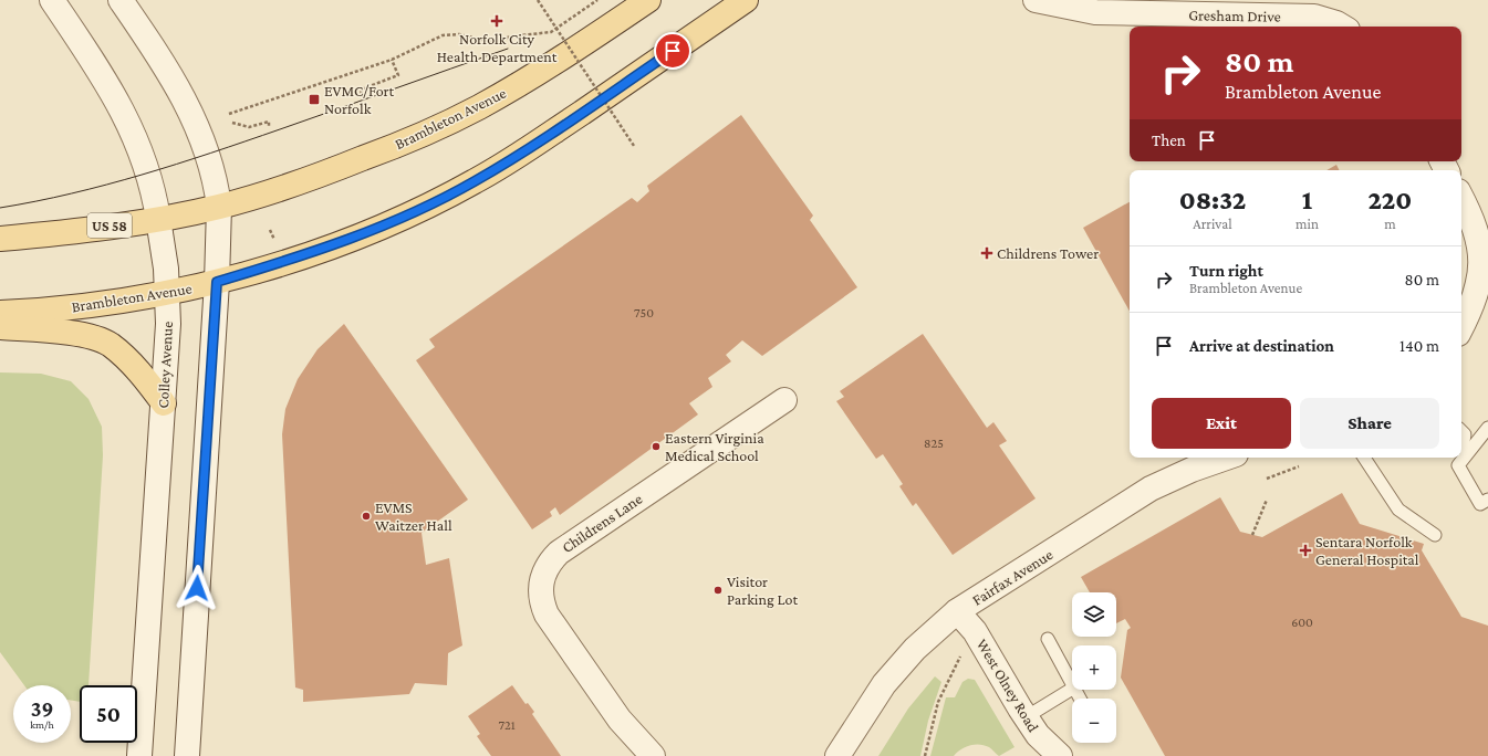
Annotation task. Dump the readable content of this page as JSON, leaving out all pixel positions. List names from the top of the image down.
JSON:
{
  "streets": {
    "main road": ["Brambleton Avenue", "US 58"],
    "street": [
      "Gresham Drive",
      "Colley Avenue",
      "Childrens Lane",
      "Fairfax Avenue",
      "West Olney Road"
    ]
  },
  "crossings": [
    ["Brambleton Avenue", "Colley Avenue"],
    ["Fairfax Avenue", "West Olney Road"]
  ],
  "places": {
    "health": ["Norfolk City Health Department", "Childrens Tower", "Sentara Norfolk General Hospital"],
    "transit": ["EVMC/Fort Norfolk"],
    "other": ["Eastern Virginia Medical School", "EVMS Waitzer Hall", "Visitor Parking Lot"]
  },
  "house_numbers": [
    "750",
    "825",
    "600",
    "721"
  ],
  "page": {
    "turn": ["80 m", "Brambleton Avenue"],
    "then": "Then",
    "eta": [
      "08:32",
      "Arrival",
      "1",
      "min",
      "220",
      "m"
    ],
    "list": [
      {
        "name": "Turn right",
        "note": "Brambleton Avenue",
        "value": "80 m"
      },
      {
        "name": "Arrive at destination",
        "value": "140 m"
      }
    ],
    "buttons": ["Exit", "Share"],
    "map_buttons": ["+", "−"],
    "speed": "39 km/h",
    "limit": "50"
  }
}
